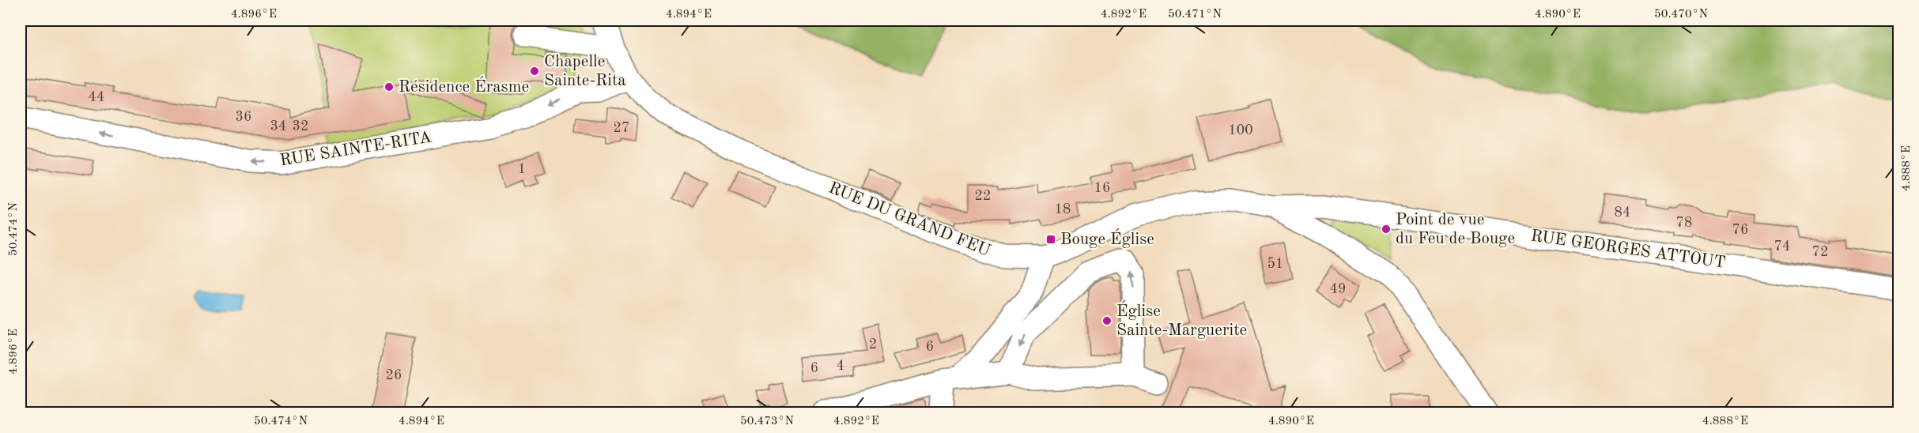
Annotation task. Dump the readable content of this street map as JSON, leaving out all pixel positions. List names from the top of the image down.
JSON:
{
  "streets": {
    "street": ["RUE SAINTE-RITA", "RUE DU GRAND FEU", "RUE GEORGES ATTOUT"]
  },
  "crossings": [
    ["RUE SAINTE-RITA", "RUE DU GRAND FEU"],
    ["RUE DU GRAND FEU", "RUE GEORGES ATTOUT"]
  ],
  "one_way": ["RUE SAINTE-RITA"],
  "places": {
    "other": [
      "Chapelle Sainte-Rita",
      "Résidence Érasme",
      "Point de vue du Feu de Bouge",
      "Église Sainte-Marguerite"
    ],
    "transit": ["Bouge Église"]
  },
  "house_numbers": [
    "44",
    "36",
    "34",
    "32",
    "27",
    "100",
    "1",
    "16",
    "22",
    "18",
    "84",
    "78",
    "76",
    "74",
    "72",
    "51",
    "49",
    "2",
    "6",
    "4",
    "6",
    "26"
  ],
  "coordinates": [
    "4.896°E",
    "4.894°E",
    "4.892°E",
    "50.471°N",
    "4.890°E",
    "50.470°N",
    "4.888°E",
    "50.474°N",
    "50.473°N"
  ]
}
